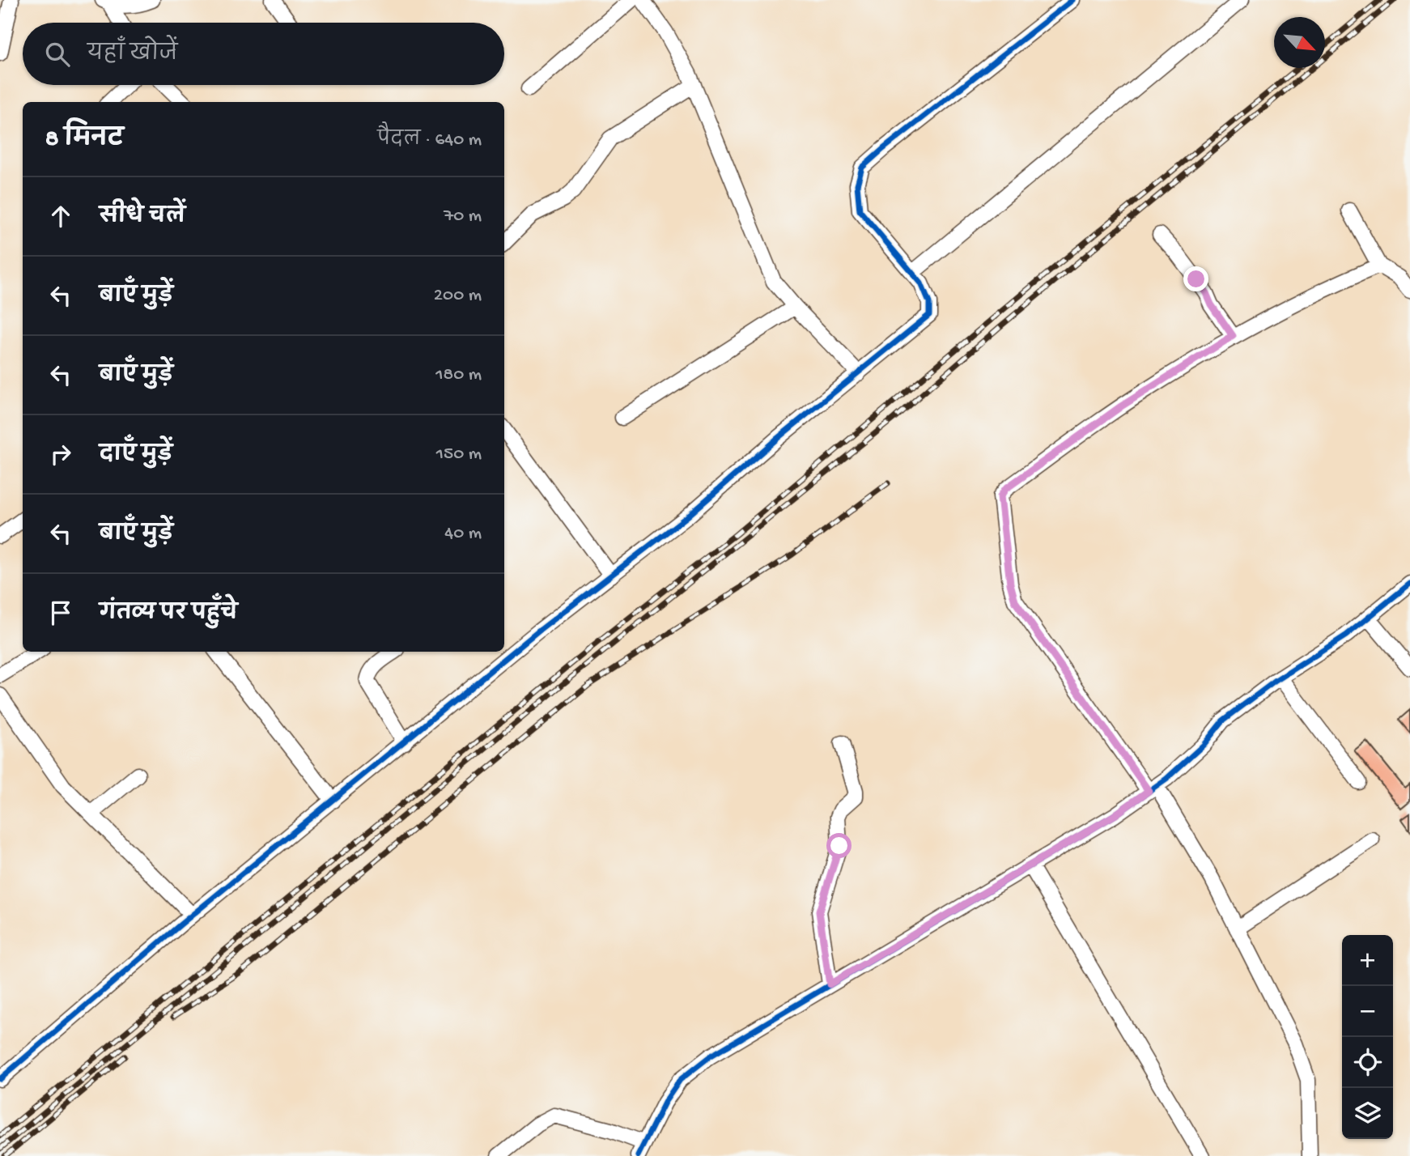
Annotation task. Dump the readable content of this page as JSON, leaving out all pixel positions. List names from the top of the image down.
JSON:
{
  "north": "bottom right",
  "page": {
    "search": "यहाँ खोजें",
    "heading": ["8 मिनट", "पैदल · 640 m"],
    "list": [
      ["सीधे चलें", "70 m"],
      ["बाएँ मुड़ें", "200 m"],
      ["बाएँ मुड़ें", "180 m"],
      ["दाएँ मुड़ें", "150 m"],
      ["बाएँ मुड़ें", "40 m"],
      "गंतव्य पर पहुँचे"
    ],
    "map_buttons": ["+", "−"]
  }
}
